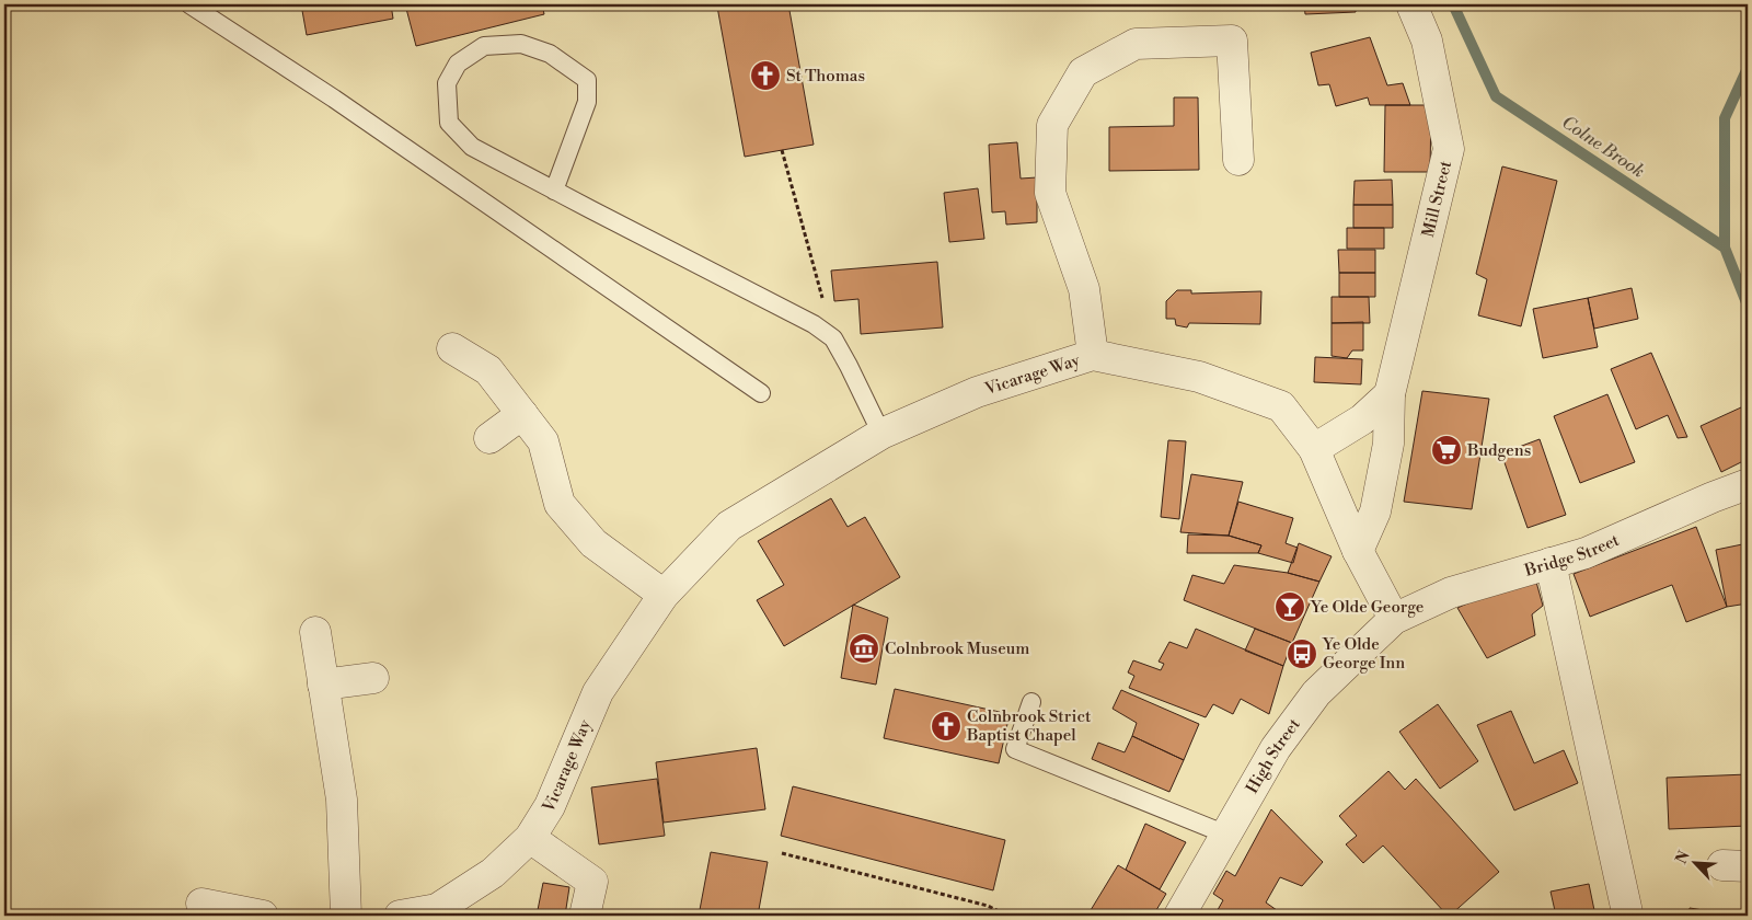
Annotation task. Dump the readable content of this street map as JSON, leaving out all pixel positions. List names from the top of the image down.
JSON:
{
  "streets": {
    "street": [
      "Mill Street",
      "Vicarage Way",
      "Bridge Street",
      "High Street"
    ]
  },
  "crossings": [
    ["Mill Street", "Vicarage Way"],
    ["Vicarage Way", "Bridge Street"],
    ["Vicarage Way", "High Street"],
    ["Bridge Street", "High Street"]
  ],
  "water": ["Colne Brook"],
  "places": {
    "church": ["St Thomas", "Colnbrook Strict Baptist Chapel"],
    "supermarket": ["Budgens"],
    "bar": ["Ye Olde George"],
    "museum": ["Colnbrook Museum"],
    "bus stop": ["Ye Olde George Inn"]
  },
  "north": "top left"
}
